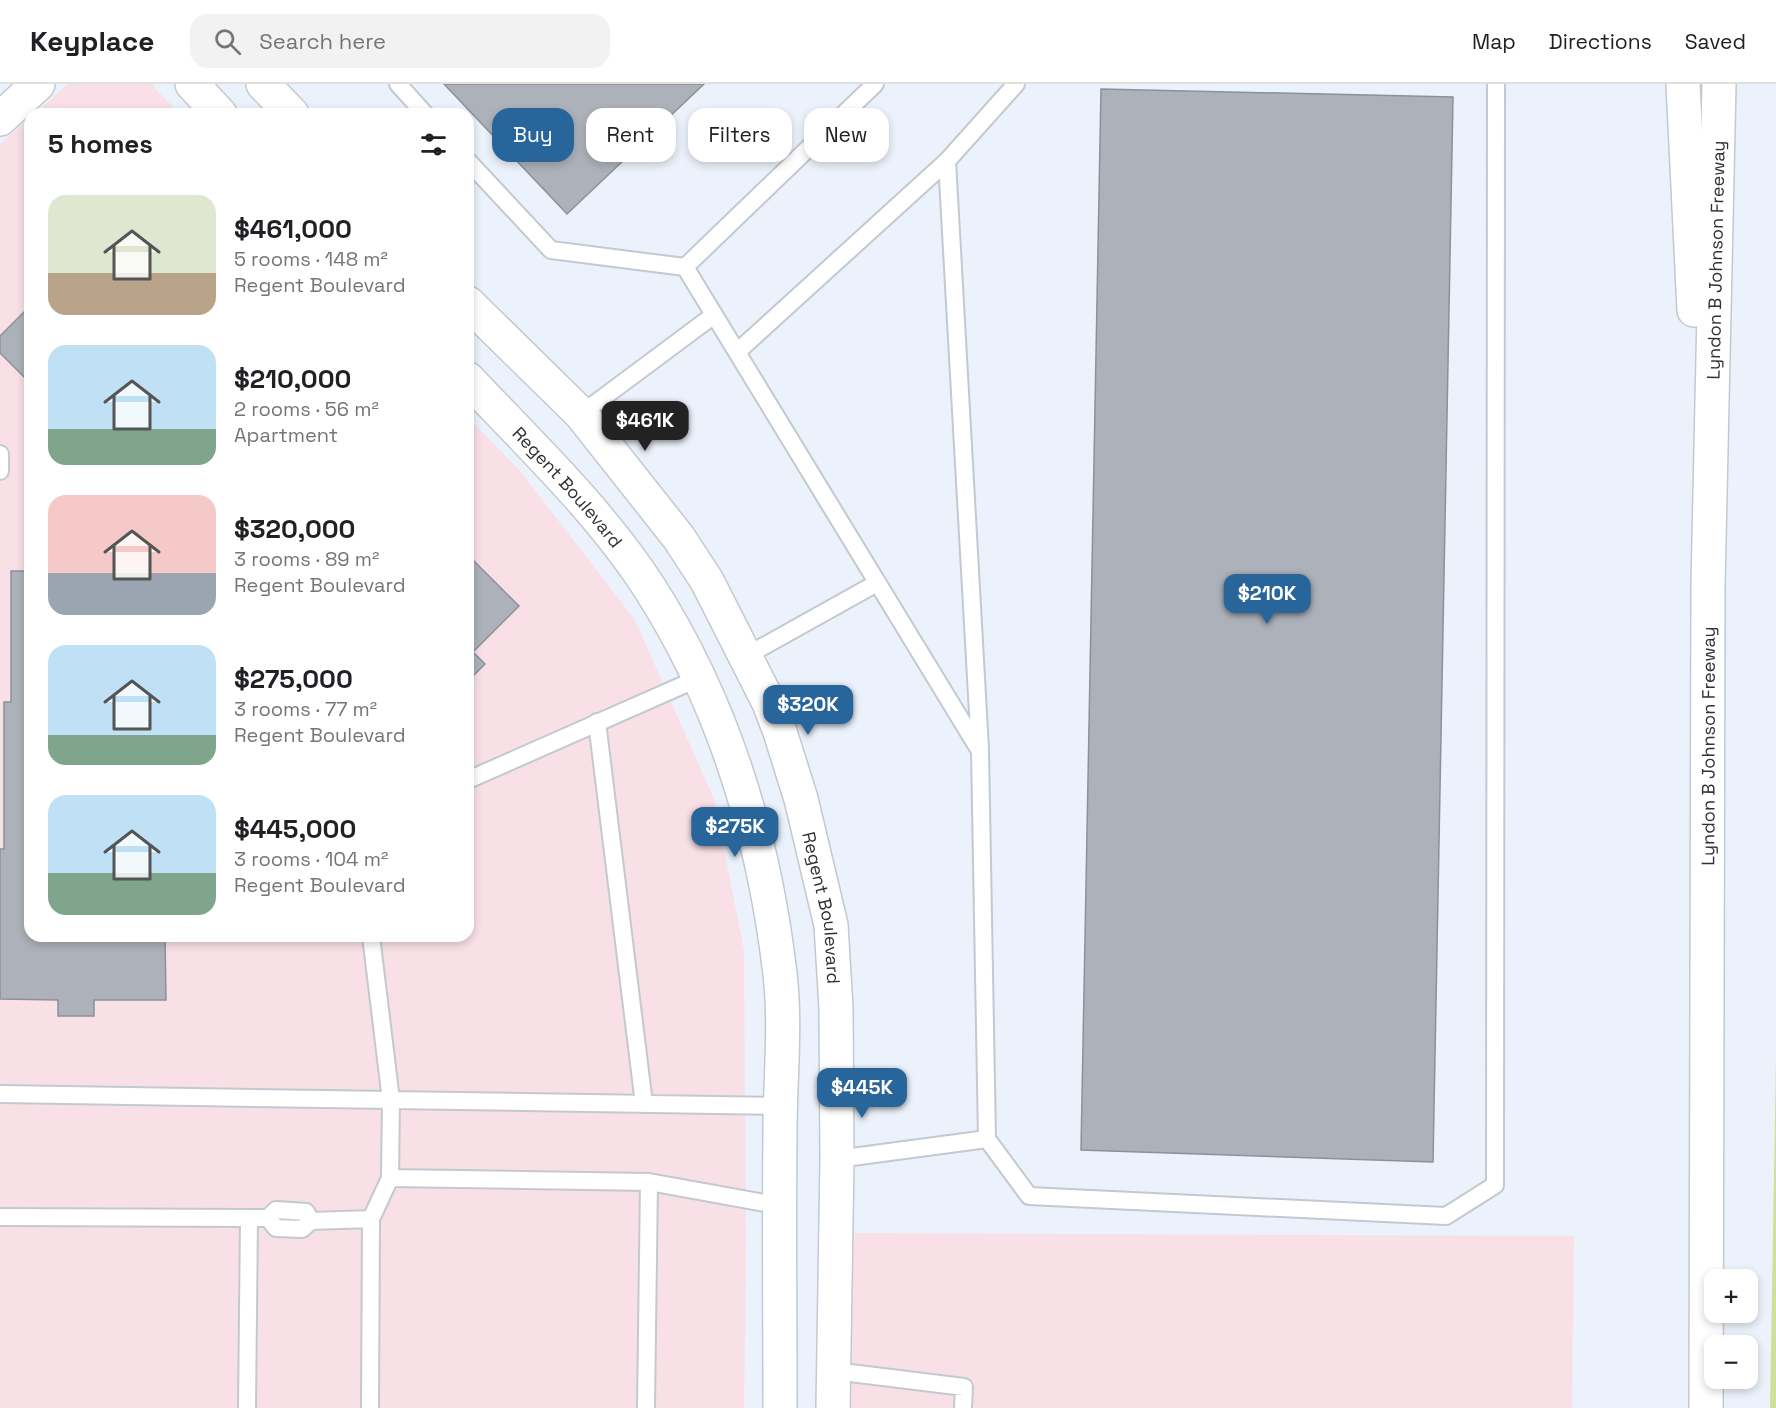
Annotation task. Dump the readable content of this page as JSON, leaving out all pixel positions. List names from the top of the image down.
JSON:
{
  "streets": {
    "main road": ["Lyndon B Johnson Freeway", "Regent Boulevard"]
  },
  "page": {
    "header": "Keyplace",
    "search": "Search here",
    "nav": ["Map", "Directions", "Saved"],
    "chip": [
      "Buy",
      "Rent",
      "Filters",
      "New"
    ],
    "heading": "5 homes",
    "list": [
      {
        "name": "$461,000",
        "note": "5 rooms · 148 m² · Regent Boulevard"
      },
      {
        "name": "$210,000",
        "note": "2 rooms · 56 m² · Apartment"
      },
      {
        "name": "$320,000",
        "note": "3 rooms · 89 m² · Regent Boulevard"
      },
      {
        "name": "$275,000",
        "note": "3 rooms · 77 m² · Regent Boulevard"
      },
      {
        "name": "$445,000",
        "note": "3 rooms · 104 m² · Regent Boulevard"
      }
    ],
    "price": [
      "$461K",
      "$210K",
      "$320K",
      "$275K",
      "$445K"
    ],
    "map_buttons": ["+", "−"]
  }
}
